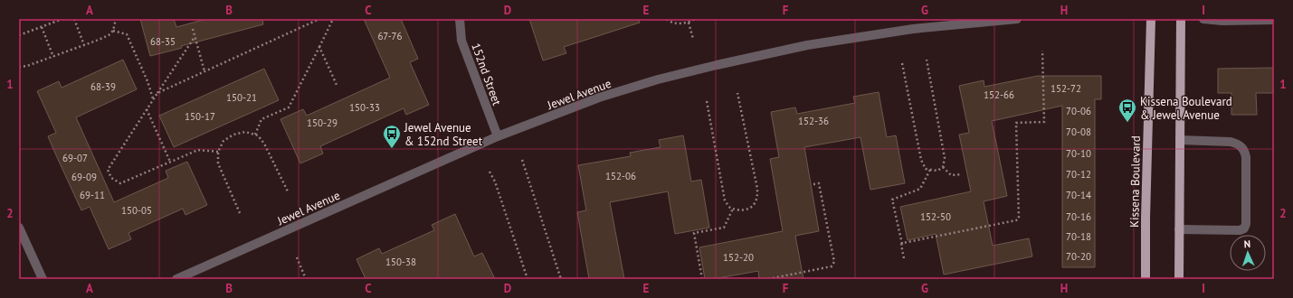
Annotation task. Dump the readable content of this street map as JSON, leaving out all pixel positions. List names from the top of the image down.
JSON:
{
  "streets": {
    "main road": ["Kissena Boulevard"],
    "street": ["152nd Street", "Jewel Avenue"]
  },
  "crossings": [
    ["152nd Street", "Jewel Avenue"]
  ],
  "places": {
    "bus stop": ["Kissena Boulevard & Jewel Avenue", "Jewel Avenue & 152nd Street"]
  },
  "house_numbers": [
    "67-76",
    "68-35",
    "68-39",
    "152-72",
    "152-66",
    "150-21",
    "150-33",
    "70-06",
    "150-17",
    "152-36",
    "150-29",
    "70-08",
    "70-10",
    "69-07",
    "70-12",
    "152-06",
    "69-09",
    "69-11",
    "70-14",
    "150-05",
    "152-50",
    "70-16",
    "70-18",
    "70-20",
    "152-20",
    "150-38"
  ],
  "north": "top",
  "grid": {
    "columns": [
      "A",
      "B",
      "C",
      "D",
      "E",
      "F",
      "G",
      "H",
      "I"
    ],
    "rows": ["1", "2"]
  }
}
